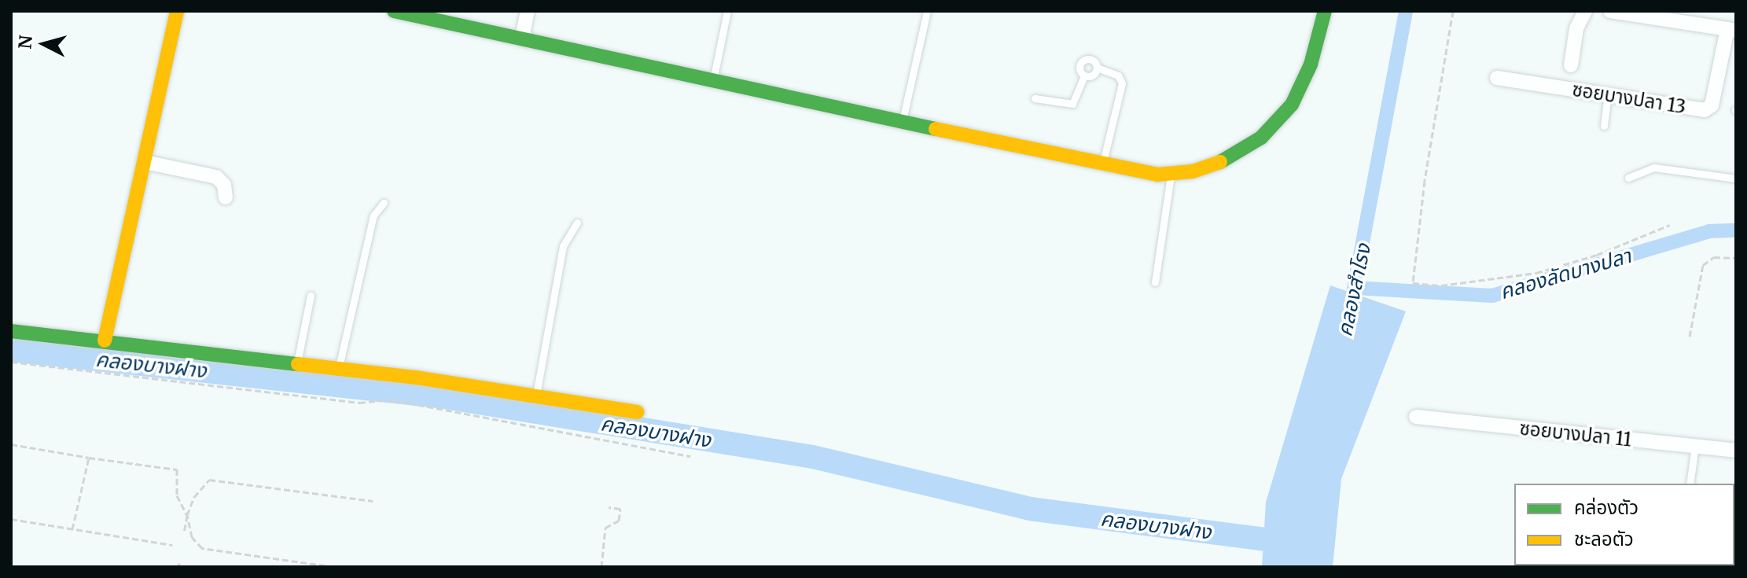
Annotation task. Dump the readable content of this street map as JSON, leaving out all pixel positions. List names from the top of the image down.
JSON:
{
  "streets": {
    "street": ["ซอยบางปลา 13", "ซอยบางปลา 11"]
  },
  "water": ["คลองลัดบางปลา", "คลองสำโรง", "คลองบางฝาง"],
  "legend": ["คล่องตัว", "ชะลอตัว"],
  "north": "left"
}
